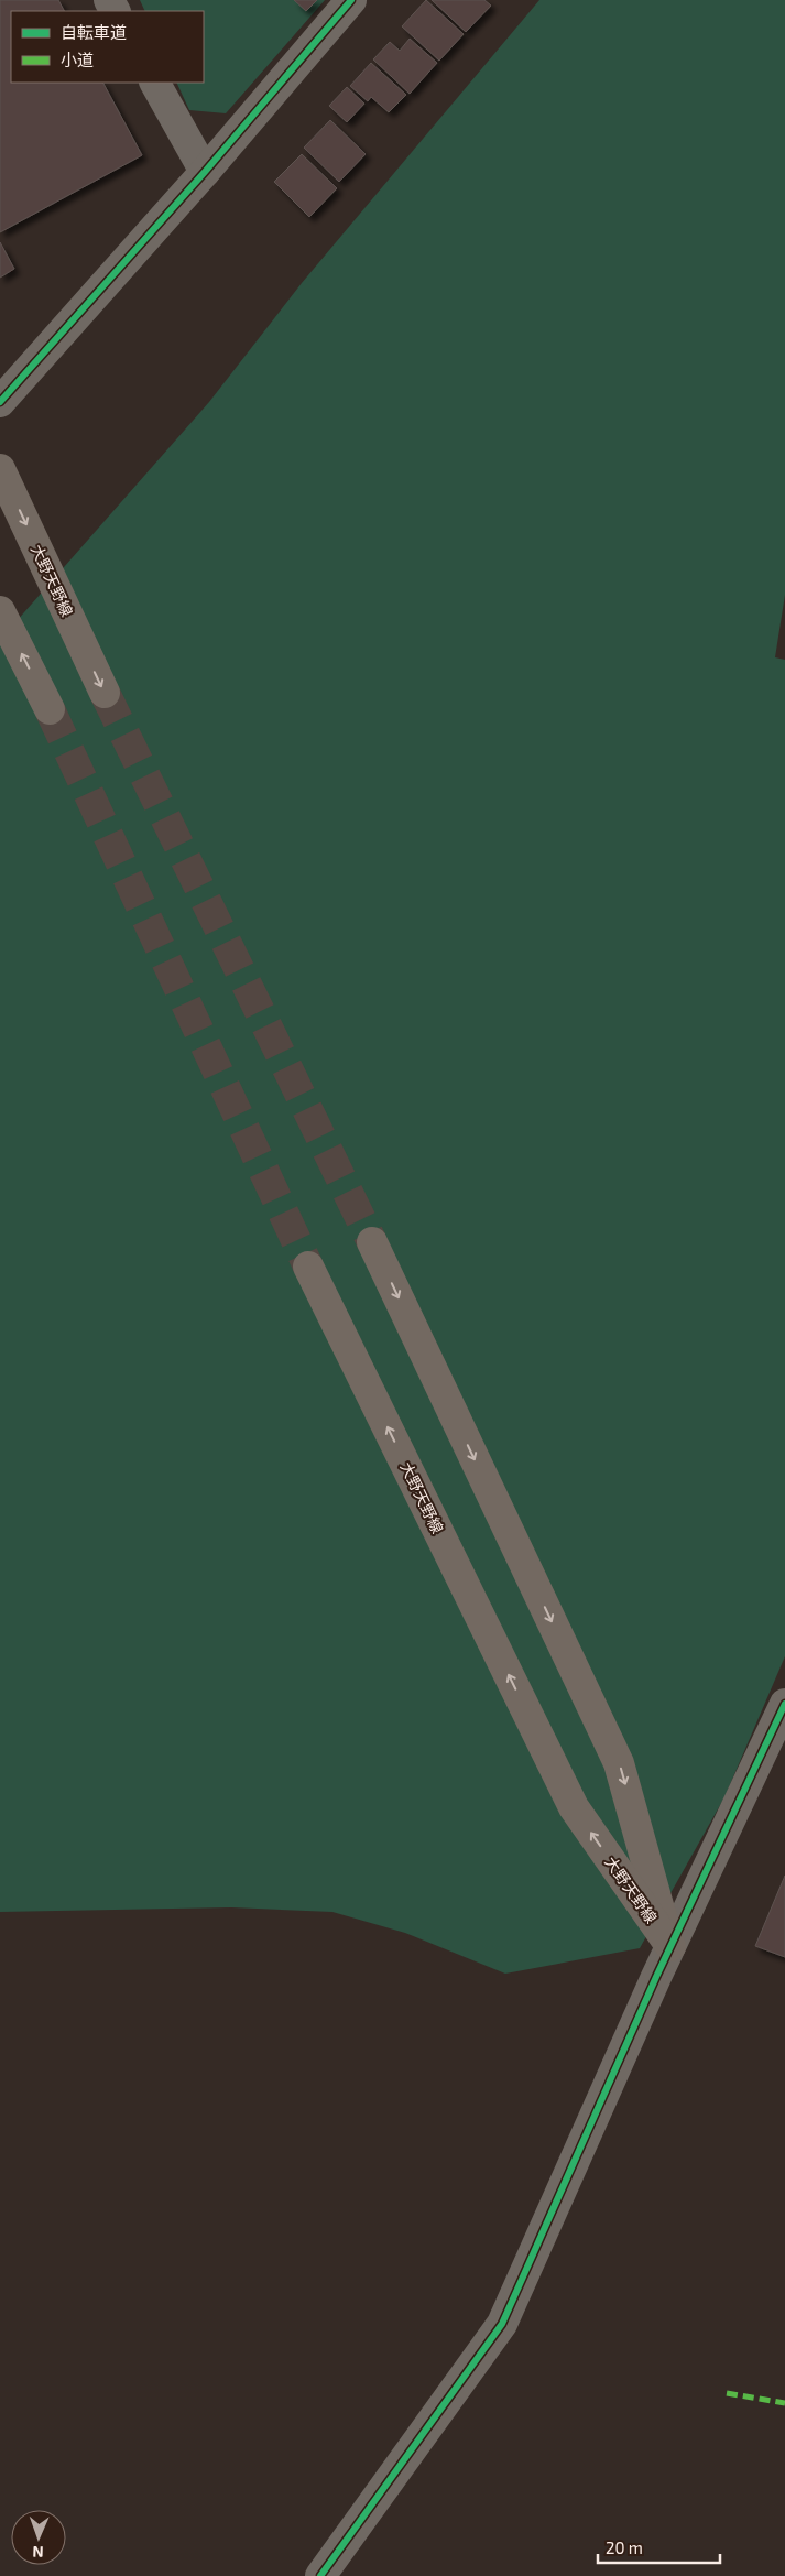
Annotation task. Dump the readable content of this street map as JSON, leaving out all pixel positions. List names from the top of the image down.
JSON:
{
  "streets": {
    "main road": ["大野天野線"]
  },
  "legend": ["自転車道", "小道"],
  "scale_bar": "20 m",
  "north": "bottom"
}
